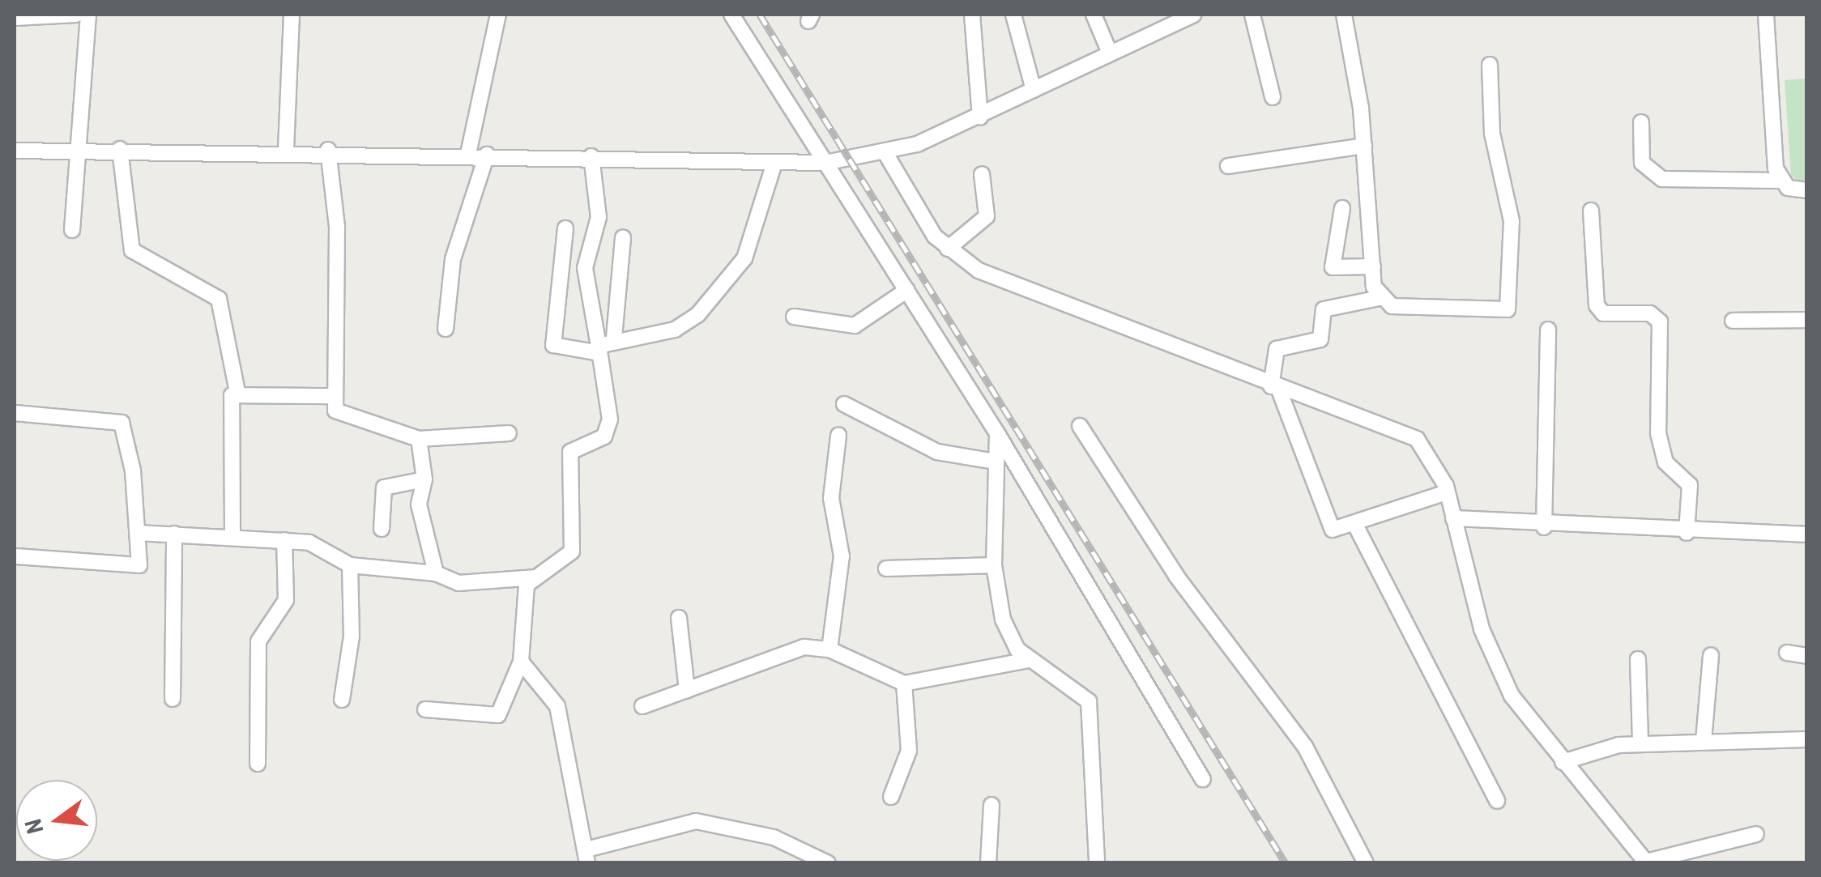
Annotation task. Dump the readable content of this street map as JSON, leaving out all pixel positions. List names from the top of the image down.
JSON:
{
  "north": "left"
}
